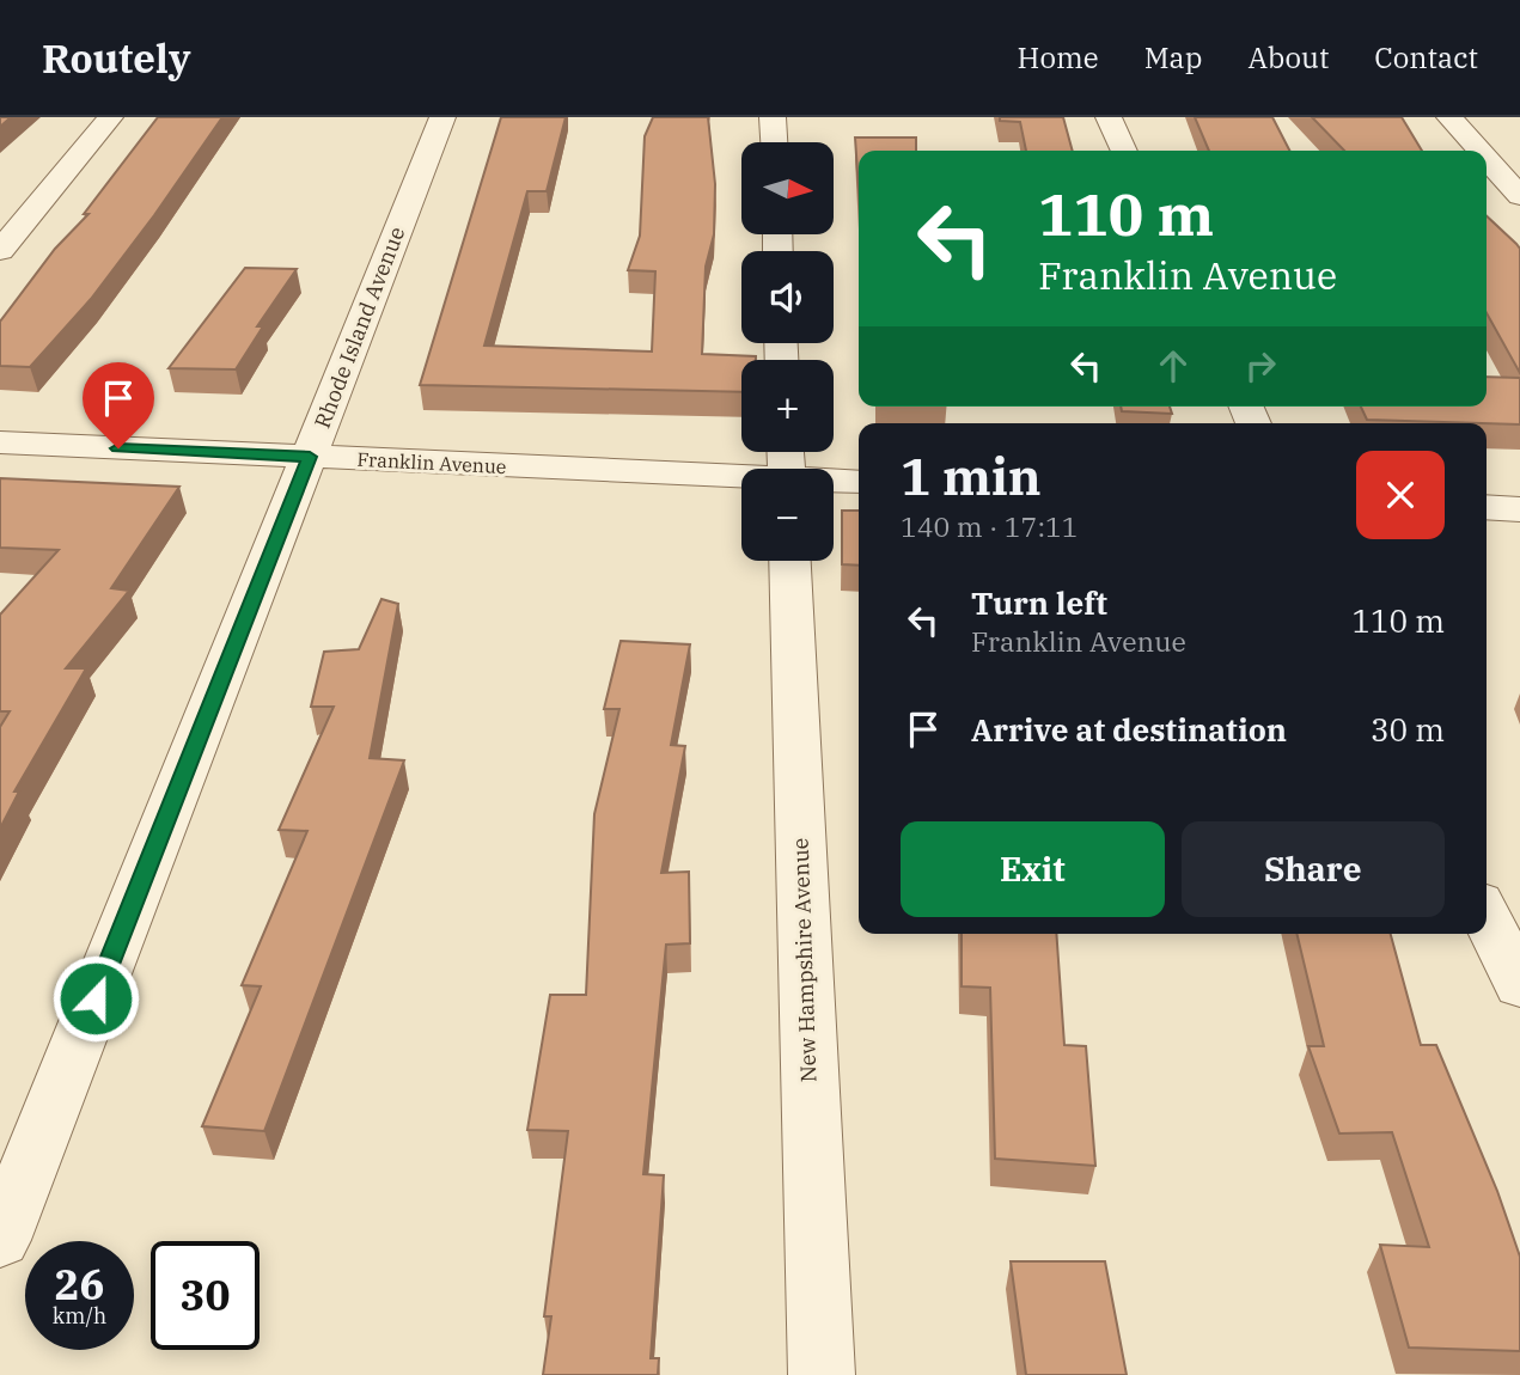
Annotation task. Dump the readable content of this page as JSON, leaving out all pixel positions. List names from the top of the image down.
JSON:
{
  "streets": {
    "street": ["Rhode Island Avenue", "Franklin Avenue", "New Hampshire Avenue"]
  },
  "crossings": [
    ["Rhode Island Avenue", "Franklin Avenue"]
  ],
  "north": "right",
  "page": {
    "header": "Routely",
    "nav": [
      "Home",
      "Map",
      "About",
      "Contact"
    ],
    "map_buttons": ["+", "−"],
    "turn": ["110 m", "Franklin Avenue"],
    "heading": ["1 min", "140 m · 17:11"],
    "list": [
      {
        "name": "Turn left",
        "note": "Franklin Avenue",
        "value": "110 m"
      },
      {
        "name": "Arrive at destination",
        "value": "30 m"
      }
    ],
    "buttons": ["Exit", "Share"],
    "speed": "26 km/h",
    "limit": "30"
  }
}
